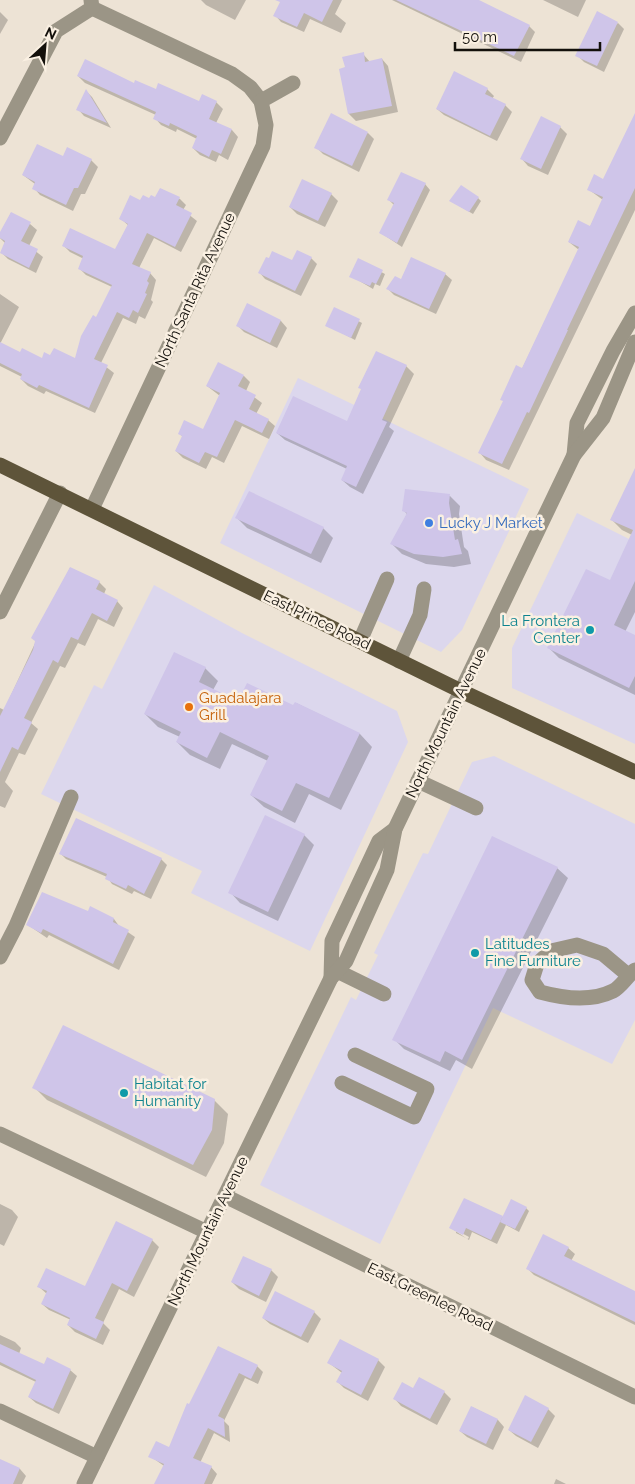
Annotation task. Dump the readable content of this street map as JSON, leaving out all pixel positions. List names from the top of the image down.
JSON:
{
  "streets": {
    "main road": ["East Prince Road"],
    "street": ["North Santa Rita Avenue", "North Mountain Avenue", "East Greenlee Road"]
  },
  "crossings": [
    ["North Santa Rita Avenue", "East Prince Road"],
    ["East Prince Road", "North Mountain Avenue"],
    ["North Mountain Avenue", "East Greenlee Road"]
  ],
  "places": [
    "Lucky J Market",
    "La Frontera Center",
    "Guadalajara Grill",
    "Latitudes Fine Furniture",
    "Habitat for Humanity"
  ],
  "scale_bar": "50 m",
  "north": "top right"
}
